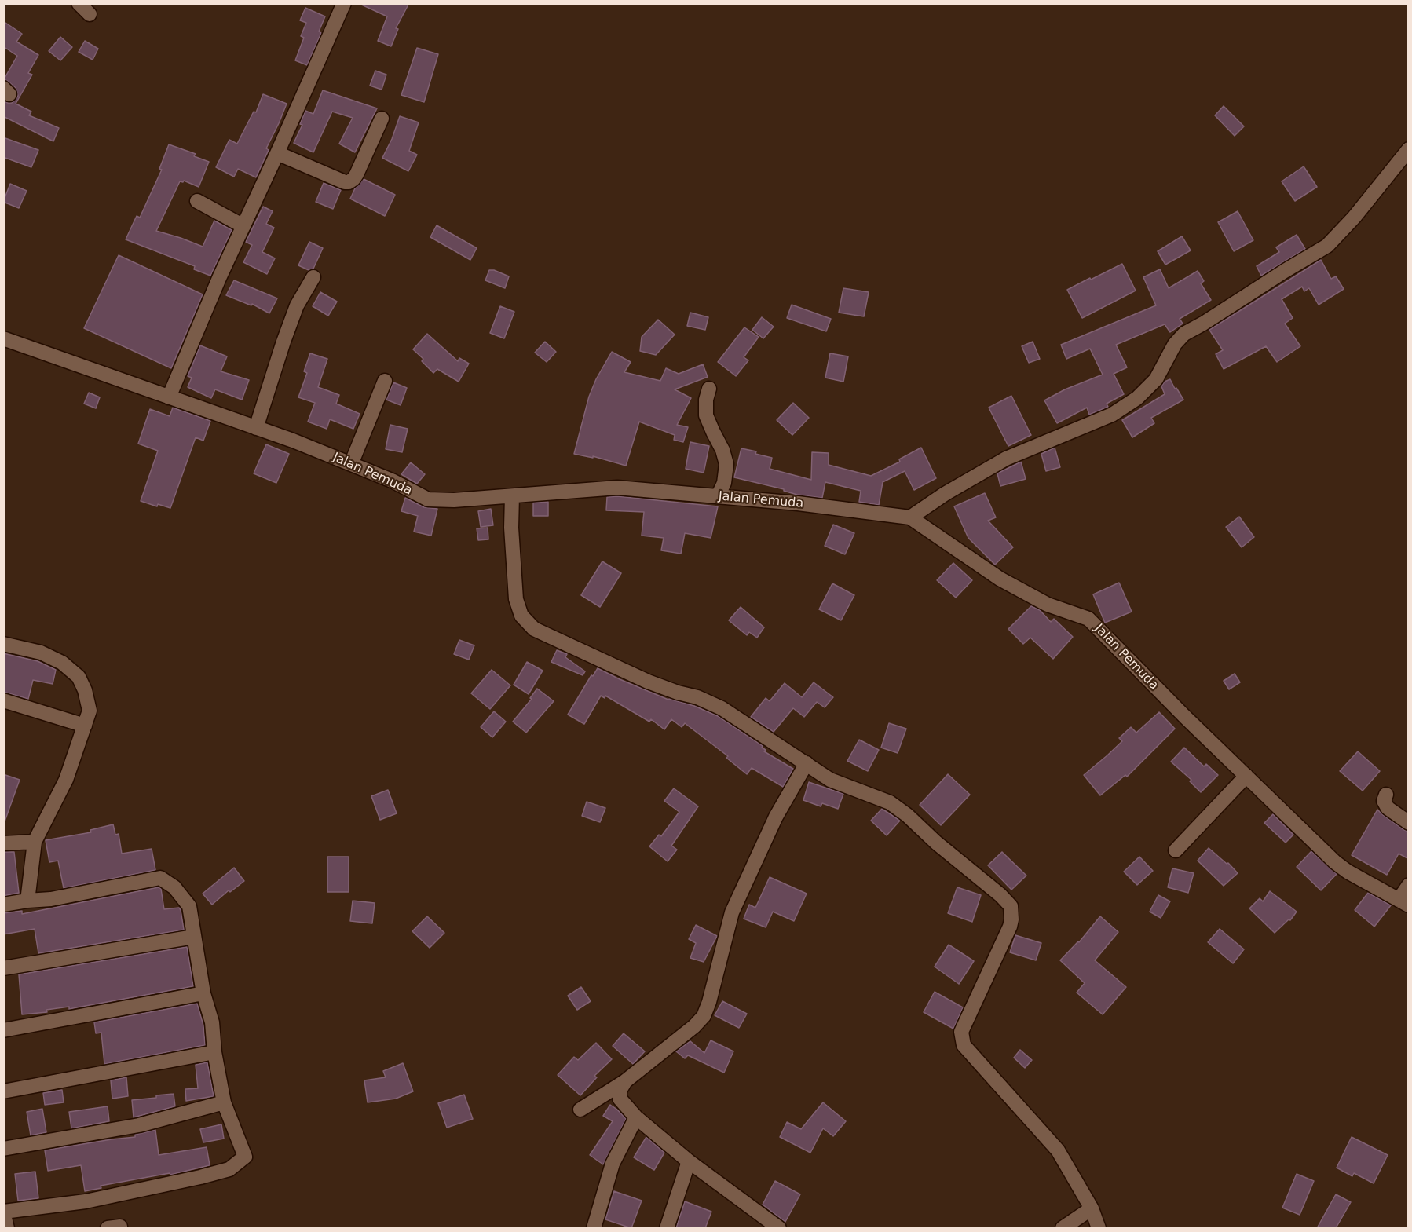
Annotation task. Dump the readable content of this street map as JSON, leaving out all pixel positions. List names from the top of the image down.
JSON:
{
  "streets": {
    "street": ["Jalan Pemuda"]
  }
}
